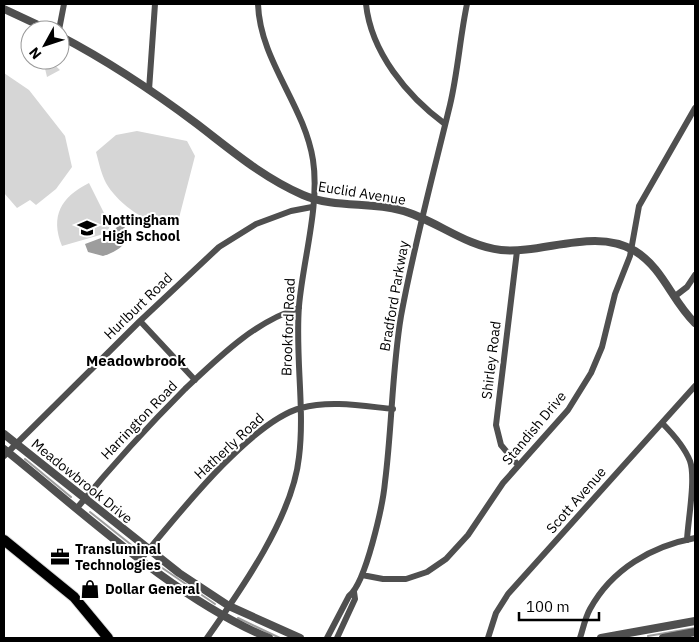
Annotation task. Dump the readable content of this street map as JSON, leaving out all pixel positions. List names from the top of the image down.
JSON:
{
  "streets": {
    "street": [
      "Euclid Avenue",
      "Bradford Parkway",
      "Hurlburt Road",
      "Brookford Road",
      "Shirley Road",
      "Harrington Road",
      "Standish Drive",
      "Hatherly Road",
      "Meadowbrook Drive",
      "Scott Avenue"
    ]
  },
  "crossings": [
    ["Euclid Avenue", "Bradford Parkway"],
    ["Euclid Avenue", "Brookford Road"],
    ["Euclid Avenue", "Shirley Road"],
    ["Euclid Avenue", "Standish Drive"],
    ["Bradford Parkway", "Standish Drive"],
    ["Bradford Parkway", "Hatherly Road"],
    ["Hurlburt Road", "Brookford Road"],
    ["Hurlburt Road", "Meadowbrook Drive"],
    ["Brookford Road", "Harrington Road"],
    ["Brookford Road", "Hatherly Road"],
    ["Brookford Road", "Meadowbrook Drive"],
    ["Shirley Road", "Standish Drive"],
    ["Harrington Road", "Meadowbrook Drive"],
    ["Hatherly Road", "Meadowbrook Drive"]
  ],
  "districts": ["Meadowbrook"],
  "places": {
    "school or university": ["Nottingham High School"],
    "office": ["Transluminal Technologies"],
    "shop": ["Dollar General"]
  },
  "scale_bar": "100 m",
  "north": "bottom left"
}
